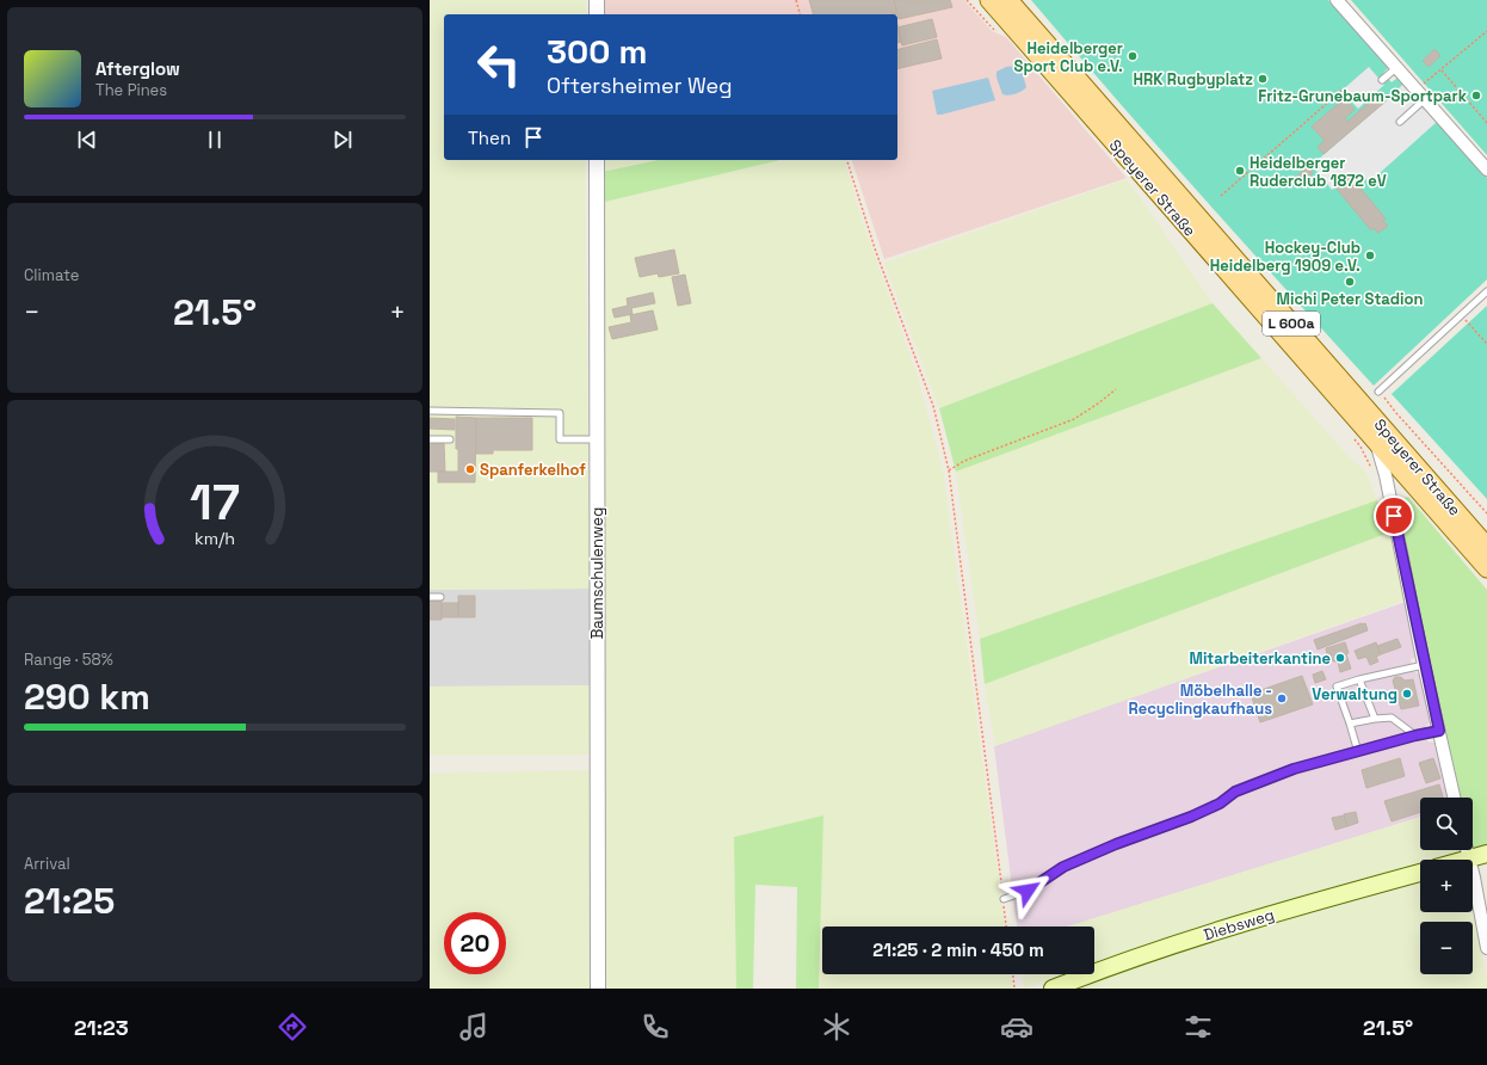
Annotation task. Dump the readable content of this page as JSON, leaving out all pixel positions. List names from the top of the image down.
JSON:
{
  "streets": {
    "main road": ["Speyerer Straße", "L 600a", "Diebsweg"],
    "street": ["Baumschulenweg"]
  },
  "places": [
    "Heidelberger Sport Club e.V.",
    "HRK Rugbyplatz",
    "Fritz-Grunebaum-Sportpark",
    "Heidelberger Ruderclub 1872 eV",
    "Hockey-Club Heidelberg 1909 e.V.",
    "Michi Peter Stadion",
    "Spanferkelhof",
    "Mitarbeiterkantine",
    "Verwaltung",
    "Möbelhalle - Recyclingkaufhaus"
  ],
  "page": {
    "turn": ["300 m", "Oftersheimer Weg"],
    "song": ["Afterglow", "The Pines"],
    "then": "Then",
    "tile": [
      "Climate",
      ["Range · 58%", "290 km"],
      ["Arrival", "21:25"]
    ],
    "heat": ["−", "21.5°", "+"],
    "map_buttons": ["+", "−"],
    "limit": "20",
    "trip": "21:25 · 2 min · 450 m",
    "tabs": ["21:23", "21.5°"],
    "gauge": ["17", "km/h"]
  }
}
